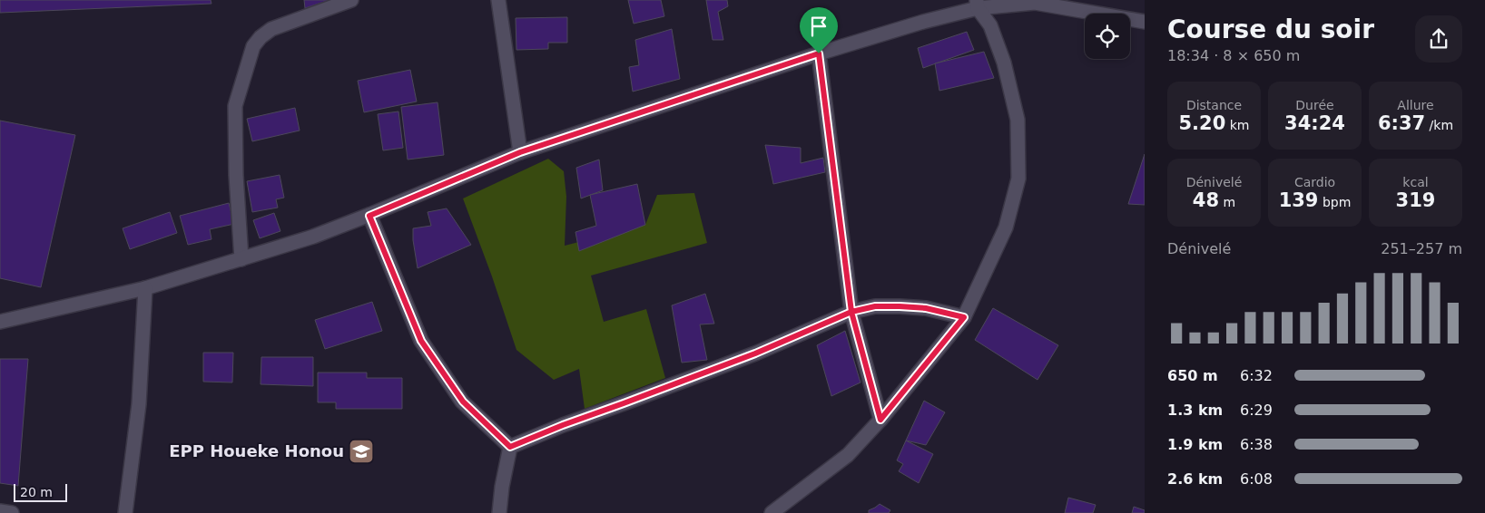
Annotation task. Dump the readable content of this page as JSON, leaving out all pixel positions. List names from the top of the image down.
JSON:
{
  "places": {
    "school or university": ["EPP Houeke Honou"]
  },
  "scale_bar": "20 m",
  "page": {
    "heading": ["Course du soir", "18:34 · 8 × 650 m"],
    "stats": [
      ["Distance", "5.20 km"],
      ["Durée", "34:24"],
      ["Allure", "6:37 /km"],
      ["Dénivelé", "48 m"],
      ["Cardio", "139 bpm"],
      ["kcal", "319"]
    ],
    "chart": ["Dénivelé", "251–257 m"],
    "list": [
      {
        "name": "650 m",
        "note": "6:32"
      },
      {
        "name": "1.3 km",
        "note": "6:29"
      },
      {
        "name": "1.9 km",
        "note": "6:38"
      },
      {
        "name": "2.6 km",
        "note": "6:08"
      }
    ],
    "scale": "20 m"
  }
}
